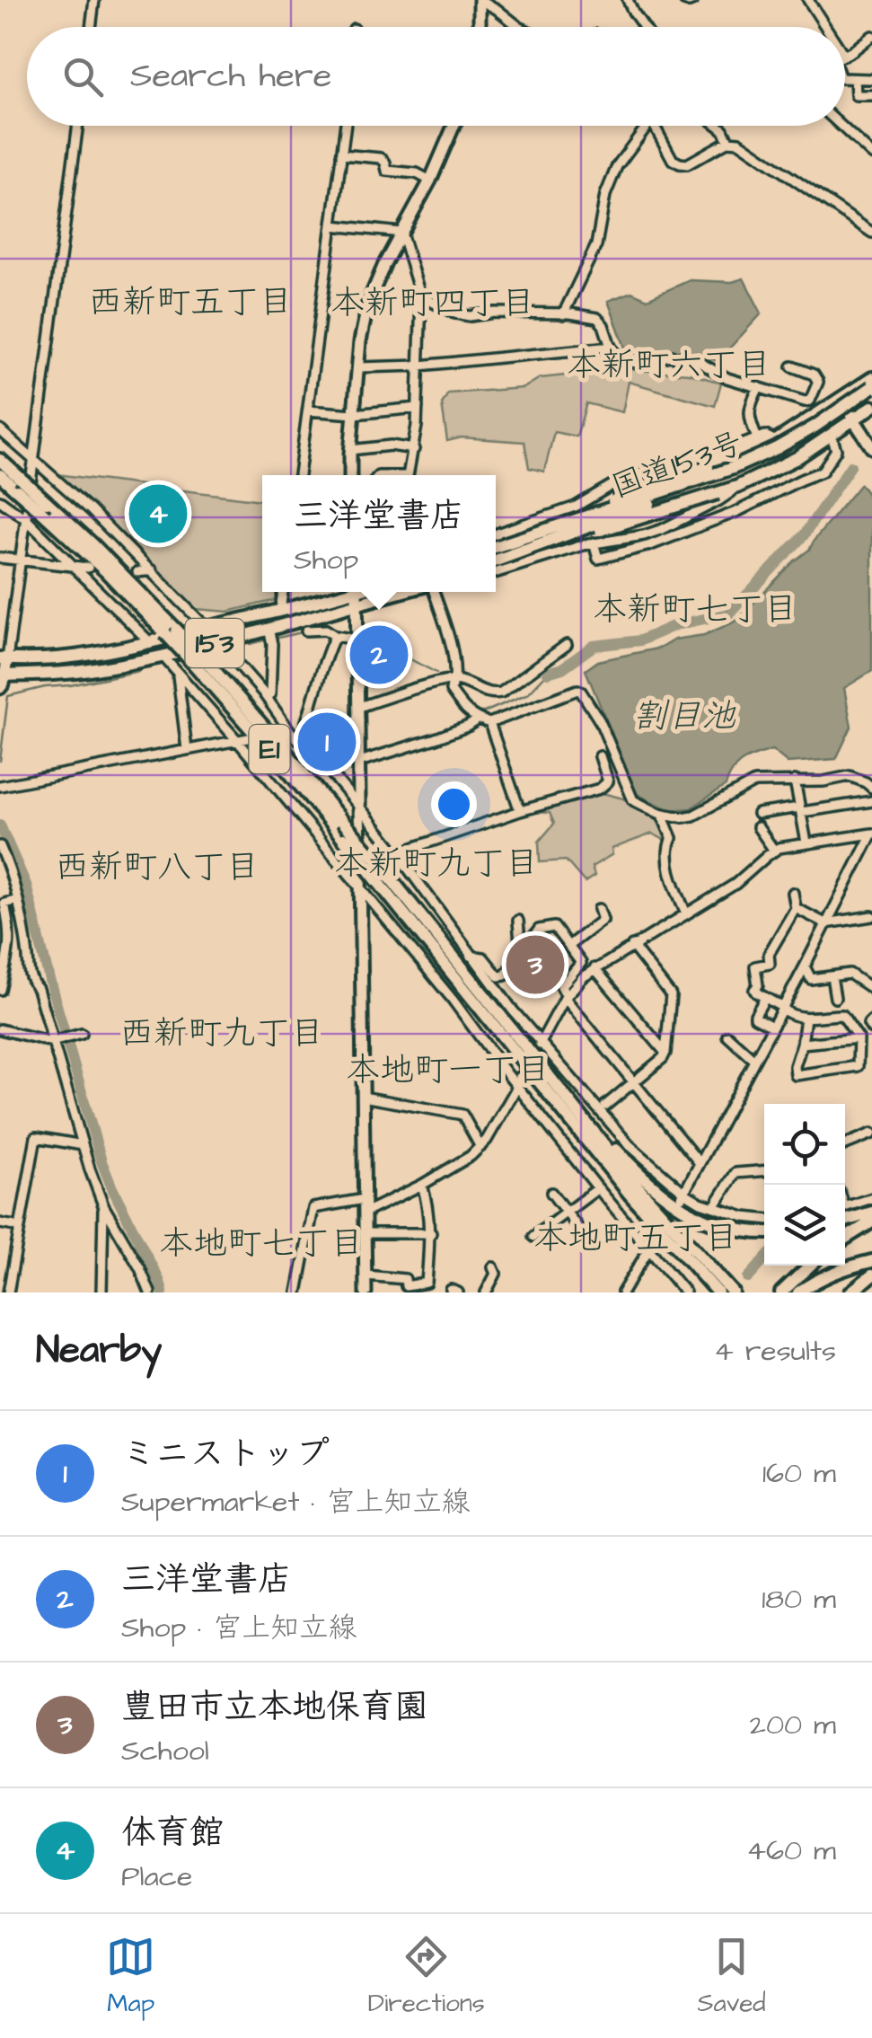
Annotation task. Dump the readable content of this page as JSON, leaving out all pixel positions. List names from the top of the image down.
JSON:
{
  "streets": {
    "highway": ["国道153号", "153", "E1"]
  },
  "districts": [
    "西新町五丁目",
    "本新町四丁目",
    "本新町六丁目",
    "本新町七丁目",
    "本新町九丁目",
    "西新町八丁目",
    "西新町九丁目",
    "本地町一丁目",
    "本地町五丁目",
    "本地町七丁目"
  ],
  "water": ["割目池"],
  "page": {
    "search": "Search here",
    "popup": ["三洋堂書店", "Shop"],
    "pins": [
      "4",
      "2",
      "1",
      "3"
    ],
    "heading": ["Nearby", "4 results"],
    "list": [
      {
        "mark": "1",
        "name": "ミニストップ",
        "note": "Supermarket · 宮上知立線",
        "value": "160 m"
      },
      {
        "mark": "2",
        "name": "三洋堂書店",
        "note": "Shop · 宮上知立線",
        "value": "180 m"
      },
      {
        "mark": "3",
        "name": "豊田市立本地保育園",
        "note": "School",
        "value": "200 m"
      },
      {
        "mark": "4",
        "name": "体育館",
        "note": "Place",
        "value": "460 m"
      }
    ],
    "nav": ["Map", "Directions", "Saved"]
  }
}
